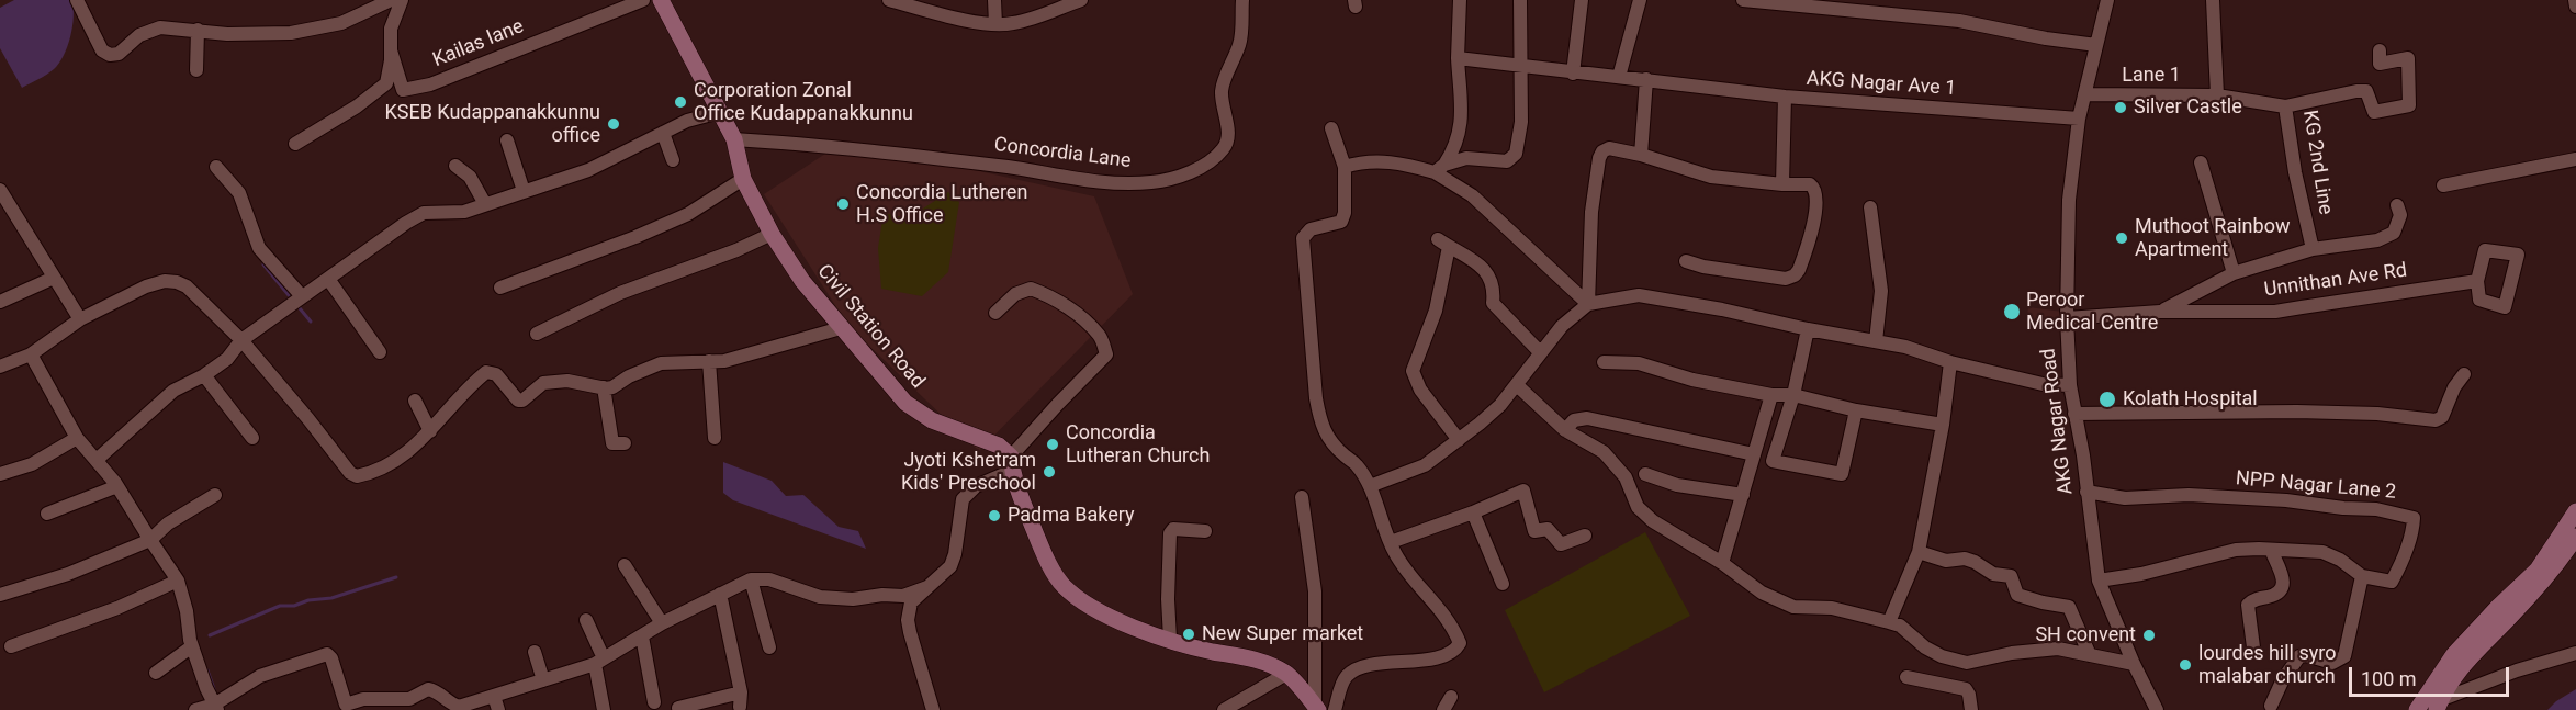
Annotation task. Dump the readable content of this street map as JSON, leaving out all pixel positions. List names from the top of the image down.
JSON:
{
  "streets": {
    "main road": ["Civil Station Road"],
    "street": [
      "Kailas lane",
      "Lane 1",
      "AKG Nagar Ave 1",
      "Concordia Lane",
      "KG 2nd Line",
      "Unnithan Ave Rd",
      "AKG Nagar Road",
      "NPP Nagar Lane 2"
    ]
  },
  "crossings": [
    ["Lane 1", "KG 2nd Line"],
    ["Lane 1", "AKG Nagar Road"],
    ["AKG Nagar Ave 1", "AKG Nagar Road"],
    ["Concordia Lane", "Civil Station Road"],
    ["Unnithan Ave Rd", "AKG Nagar Road"],
    ["AKG Nagar Road", "NPP Nagar Lane 2"]
  ],
  "places": [
    "Corporation Zonal Office Kudappanakkunnu",
    "Silver Castle",
    "KSEB Kudappanakkunnu office",
    "Concordia Lutheren H.S Office",
    "Muthoot Rainbow Apartment",
    "Peroor Medical Centre",
    "Kolath Hospital",
    "Concordia Lutheran Church",
    "Jyoti Kshetram Kids' Preschool",
    "Padma Bakery",
    "New Super market",
    "SH convent",
    "lourdes hill syro malabar church"
  ],
  "scale_bar": "100 m"
}
